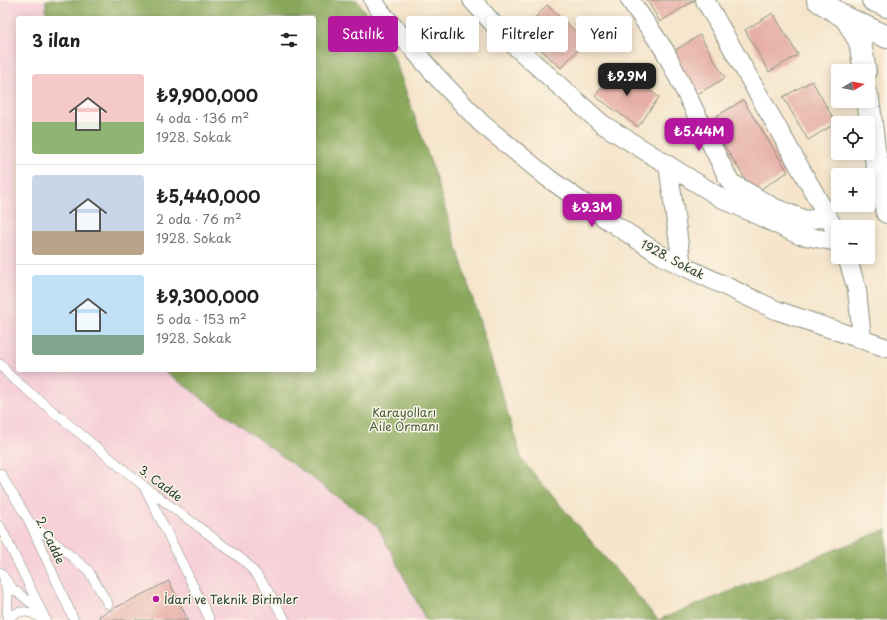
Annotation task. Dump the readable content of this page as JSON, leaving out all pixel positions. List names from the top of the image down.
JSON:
{
  "streets": {
    "street": ["1928. Sokak"],
    "lane": ["3. Cadde", "2. Cadde"]
  },
  "parks": ["Karayolları Aile Ormanı"],
  "places": ["İdari ve Teknik Birimler"],
  "north": "right",
  "page": {
    "chip": [
      "Satılık",
      "Kiralık",
      "Filtreler",
      "Yeni"
    ],
    "heading": "3 ilan",
    "price": ["₺9.9M", "₺5.44M", "₺9.3M"],
    "map_buttons": ["+", "−"],
    "list": [
      {
        "name": "₺9,900,000",
        "note": "4 oda · 136 m² · 1928. Sokak"
      },
      {
        "name": "₺5,440,000",
        "note": "2 oda · 76 m² · 1928. Sokak"
      },
      {
        "name": "₺9,300,000",
        "note": "5 oda · 153 m² · 1928. Sokak"
      }
    ]
  }
}
